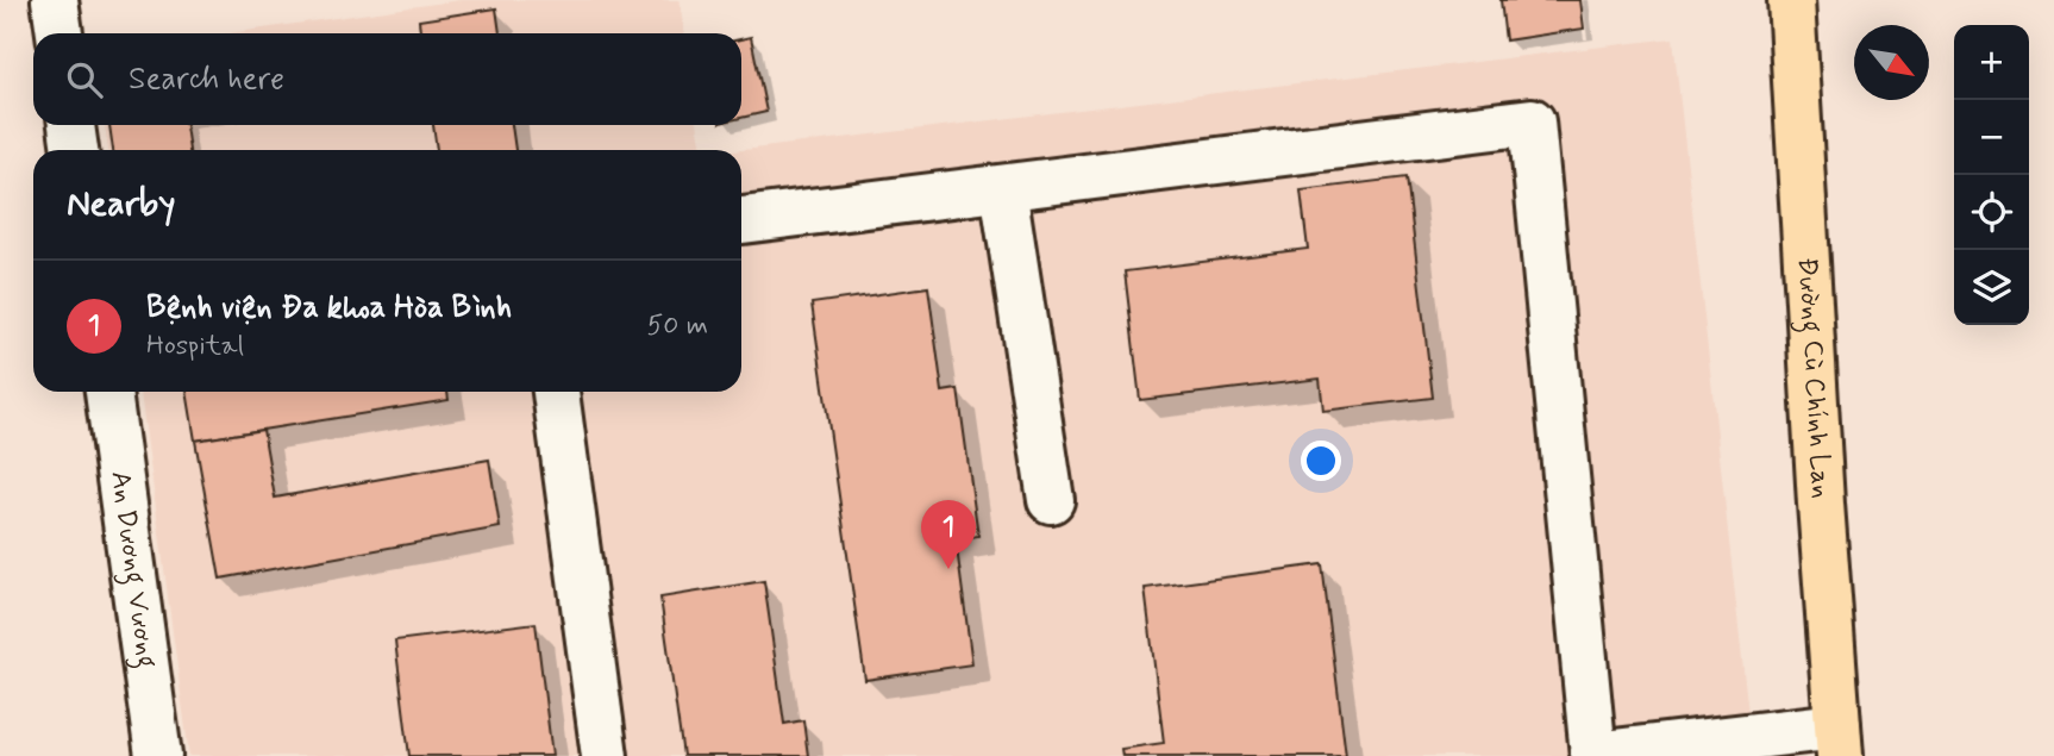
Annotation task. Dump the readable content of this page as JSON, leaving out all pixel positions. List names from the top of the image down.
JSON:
{
  "streets": {
    "main road": ["Đường Cù Chính Lan"],
    "street": ["An Dương Vương"]
  },
  "north": "bottom right",
  "page": {
    "map_buttons": ["+", "−"],
    "search": "Search here",
    "heading": "Nearby",
    "list": [
      {
        "mark": "1",
        "name": "Bệnh viện Đa khoa Hòa Bình",
        "note": "Hospital",
        "value": "50 m"
      }
    ],
    "pins": "1"
  }
}
